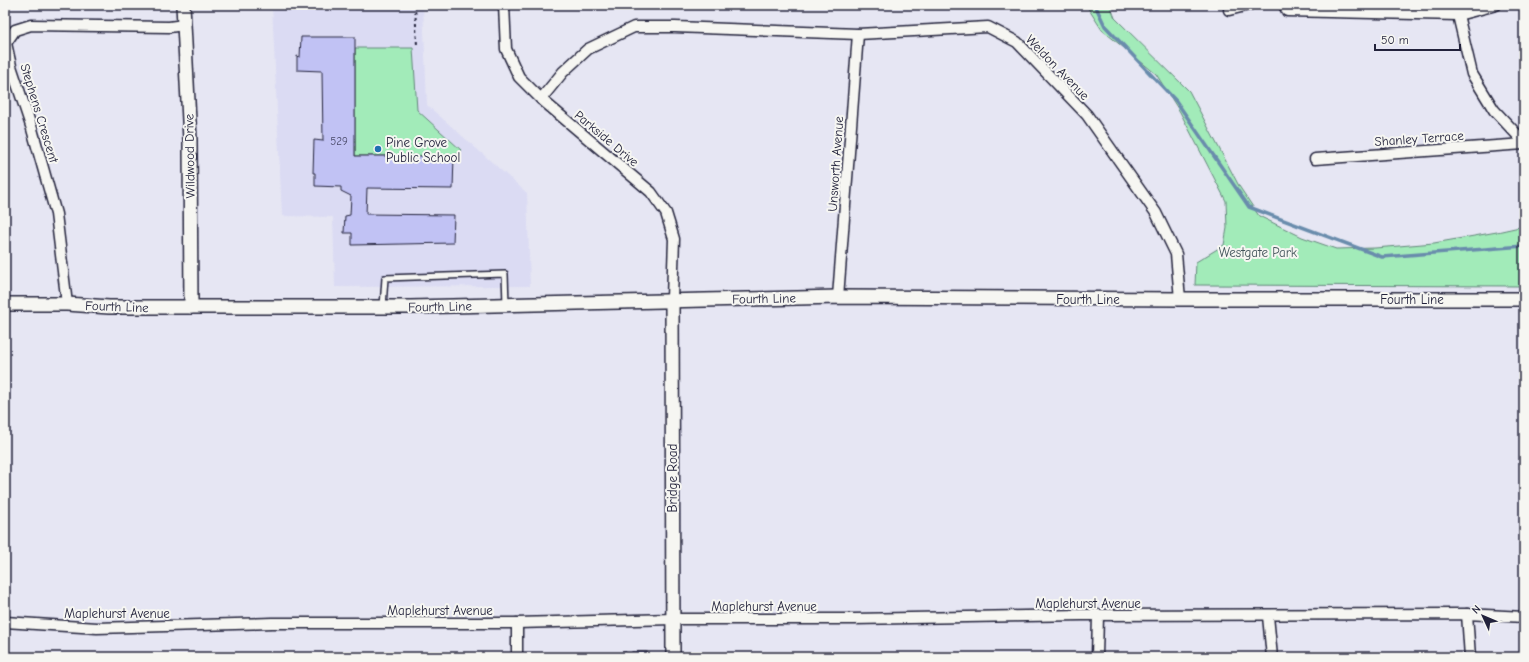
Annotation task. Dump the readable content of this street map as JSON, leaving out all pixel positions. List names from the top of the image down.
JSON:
{
  "streets": {
    "street": [
      "Weldon Avenue",
      "Stephens Crescent",
      "Parkside Drive",
      "Shanley Terrace",
      "Wildwood Drive",
      "Unsworth Avenue",
      "Fourth Line",
      "Bridge Road",
      "Maplehurst Avenue"
    ]
  },
  "crossings": [
    ["Weldon Avenue", "Parkside Drive"],
    ["Weldon Avenue", "Unsworth Avenue"],
    ["Weldon Avenue", "Fourth Line"],
    ["Stephens Crescent", "Wildwood Drive"],
    ["Stephens Crescent", "Fourth Line"],
    ["Parkside Drive", "Fourth Line"],
    ["Parkside Drive", "Bridge Road"],
    ["Wildwood Drive", "Fourth Line"],
    ["Unsworth Avenue", "Fourth Line"],
    ["Fourth Line", "Bridge Road"],
    ["Bridge Road", "Maplehurst Avenue"]
  ],
  "parks": ["Westgate Park"],
  "places": ["Pine Grove Public School"],
  "house_numbers": ["529"],
  "scale_bar": "50 m",
  "north": "top left"
}
